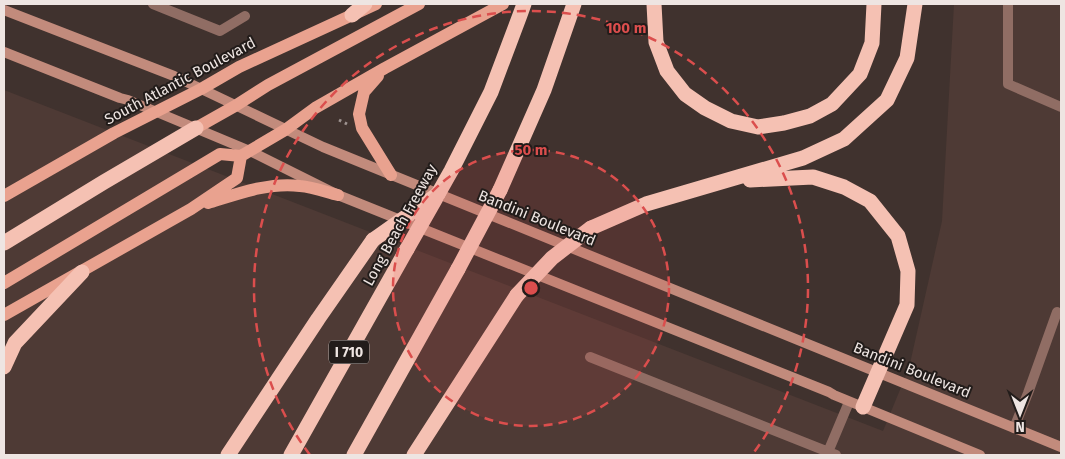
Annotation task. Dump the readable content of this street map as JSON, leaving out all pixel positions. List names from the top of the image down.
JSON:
{
  "streets": {
    "highway": ["Long Beach Freeway", "I 710"],
    "main road": ["South Atlantic Boulevard", "Bandini Boulevard"]
  },
  "crossings": [
    ["South Atlantic Boulevard", "Bandini Boulevard"]
  ],
  "north": "bottom",
  "rings": ["100 m", "50 m"]
}
